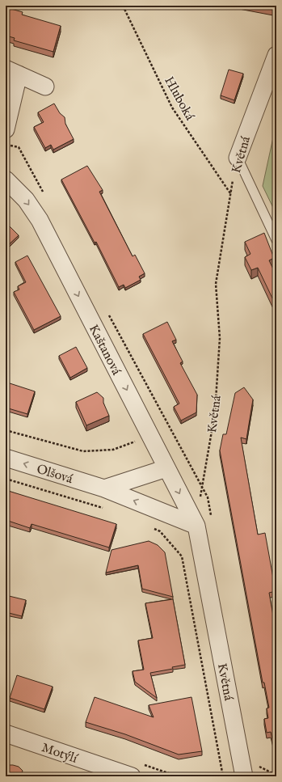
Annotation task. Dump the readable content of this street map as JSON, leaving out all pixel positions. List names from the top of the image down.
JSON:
{
  "streets": {
    "street": [
      "Květná",
      "Kaštanová",
      "Olšová",
      "Motýlí"
    ],
    "path": ["Hluboká"]
  },
  "crossings": [
    ["Hluboká", "Květná"],
    ["Květná", "Kaštanová"],
    ["Květná", "Olšová"],
    ["Kaštanová", "Olšová"]
  ],
  "one_way": ["Kaštanová", "Olšová"]
}
